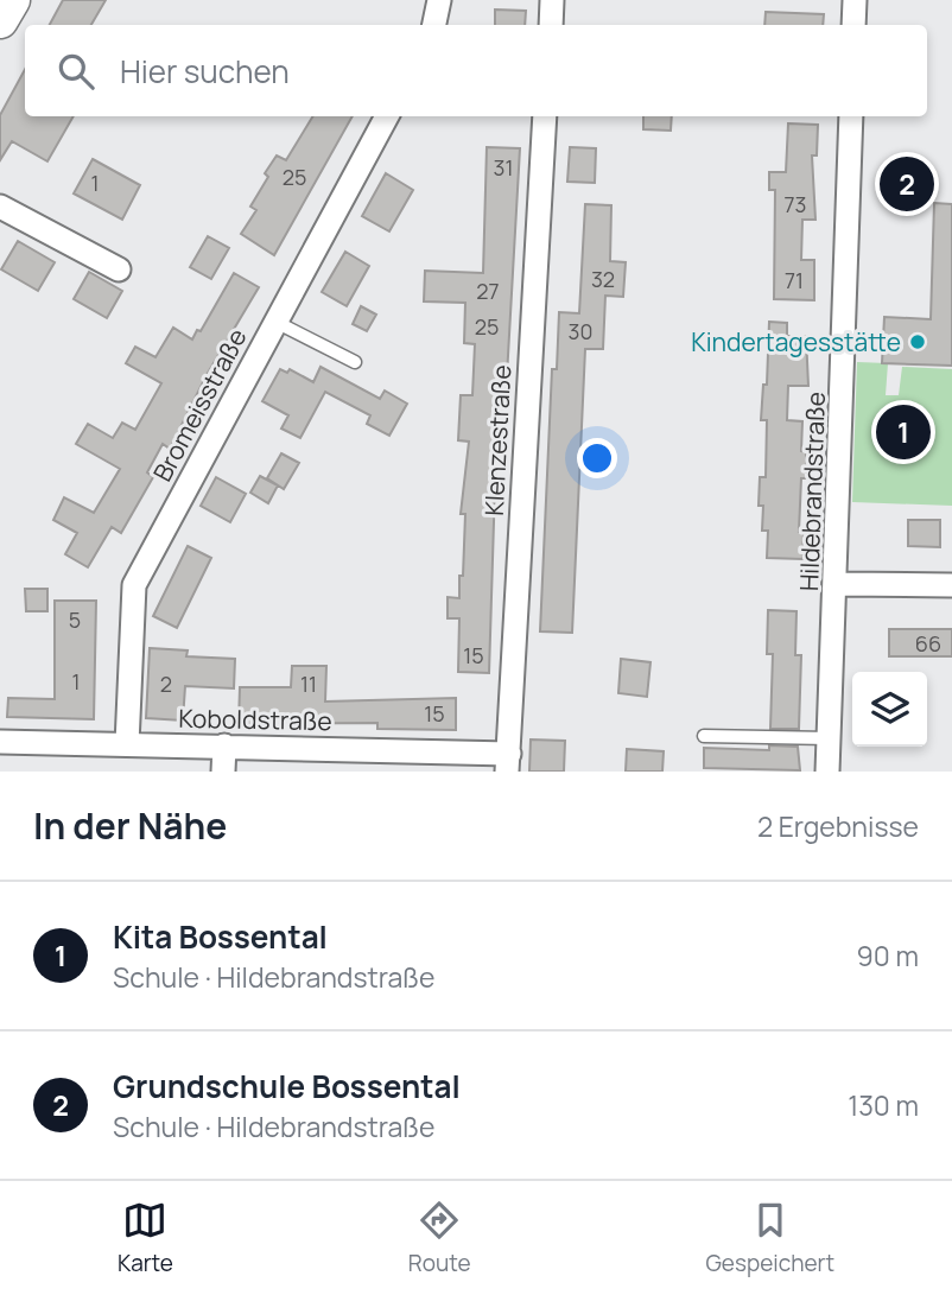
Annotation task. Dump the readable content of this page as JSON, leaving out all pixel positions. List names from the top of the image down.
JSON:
{
  "streets": {
    "street": [
      "Bromeisstraße",
      "Klenzestraße",
      "Hildebrandstraße",
      "Koboldstraße"
    ]
  },
  "crossings": [
    ["Bromeisstraße", "Koboldstraße"],
    ["Klenzestraße", "Koboldstraße"]
  ],
  "places": ["Kindertagesstätte"],
  "house_numbers": [
    "31",
    "25",
    "1",
    "73",
    "32",
    "71",
    "27",
    "25",
    "30",
    "5",
    "66",
    "15",
    "1",
    "2",
    "11",
    "15"
  ],
  "page": {
    "search": "Hier suchen",
    "pins": ["2", "1"],
    "heading": ["In der Nähe", "2 Ergebnisse"],
    "list": [
      {
        "mark": "1",
        "name": "Kita Bossental",
        "note": "Schule · Hildebrandstraße",
        "value": "90 m"
      },
      {
        "mark": "2",
        "name": "Grundschule Bossental",
        "note": "Schule · Hildebrandstraße",
        "value": "130 m"
      }
    ],
    "nav": ["Karte", "Route", "Gespeichert"]
  }
}
